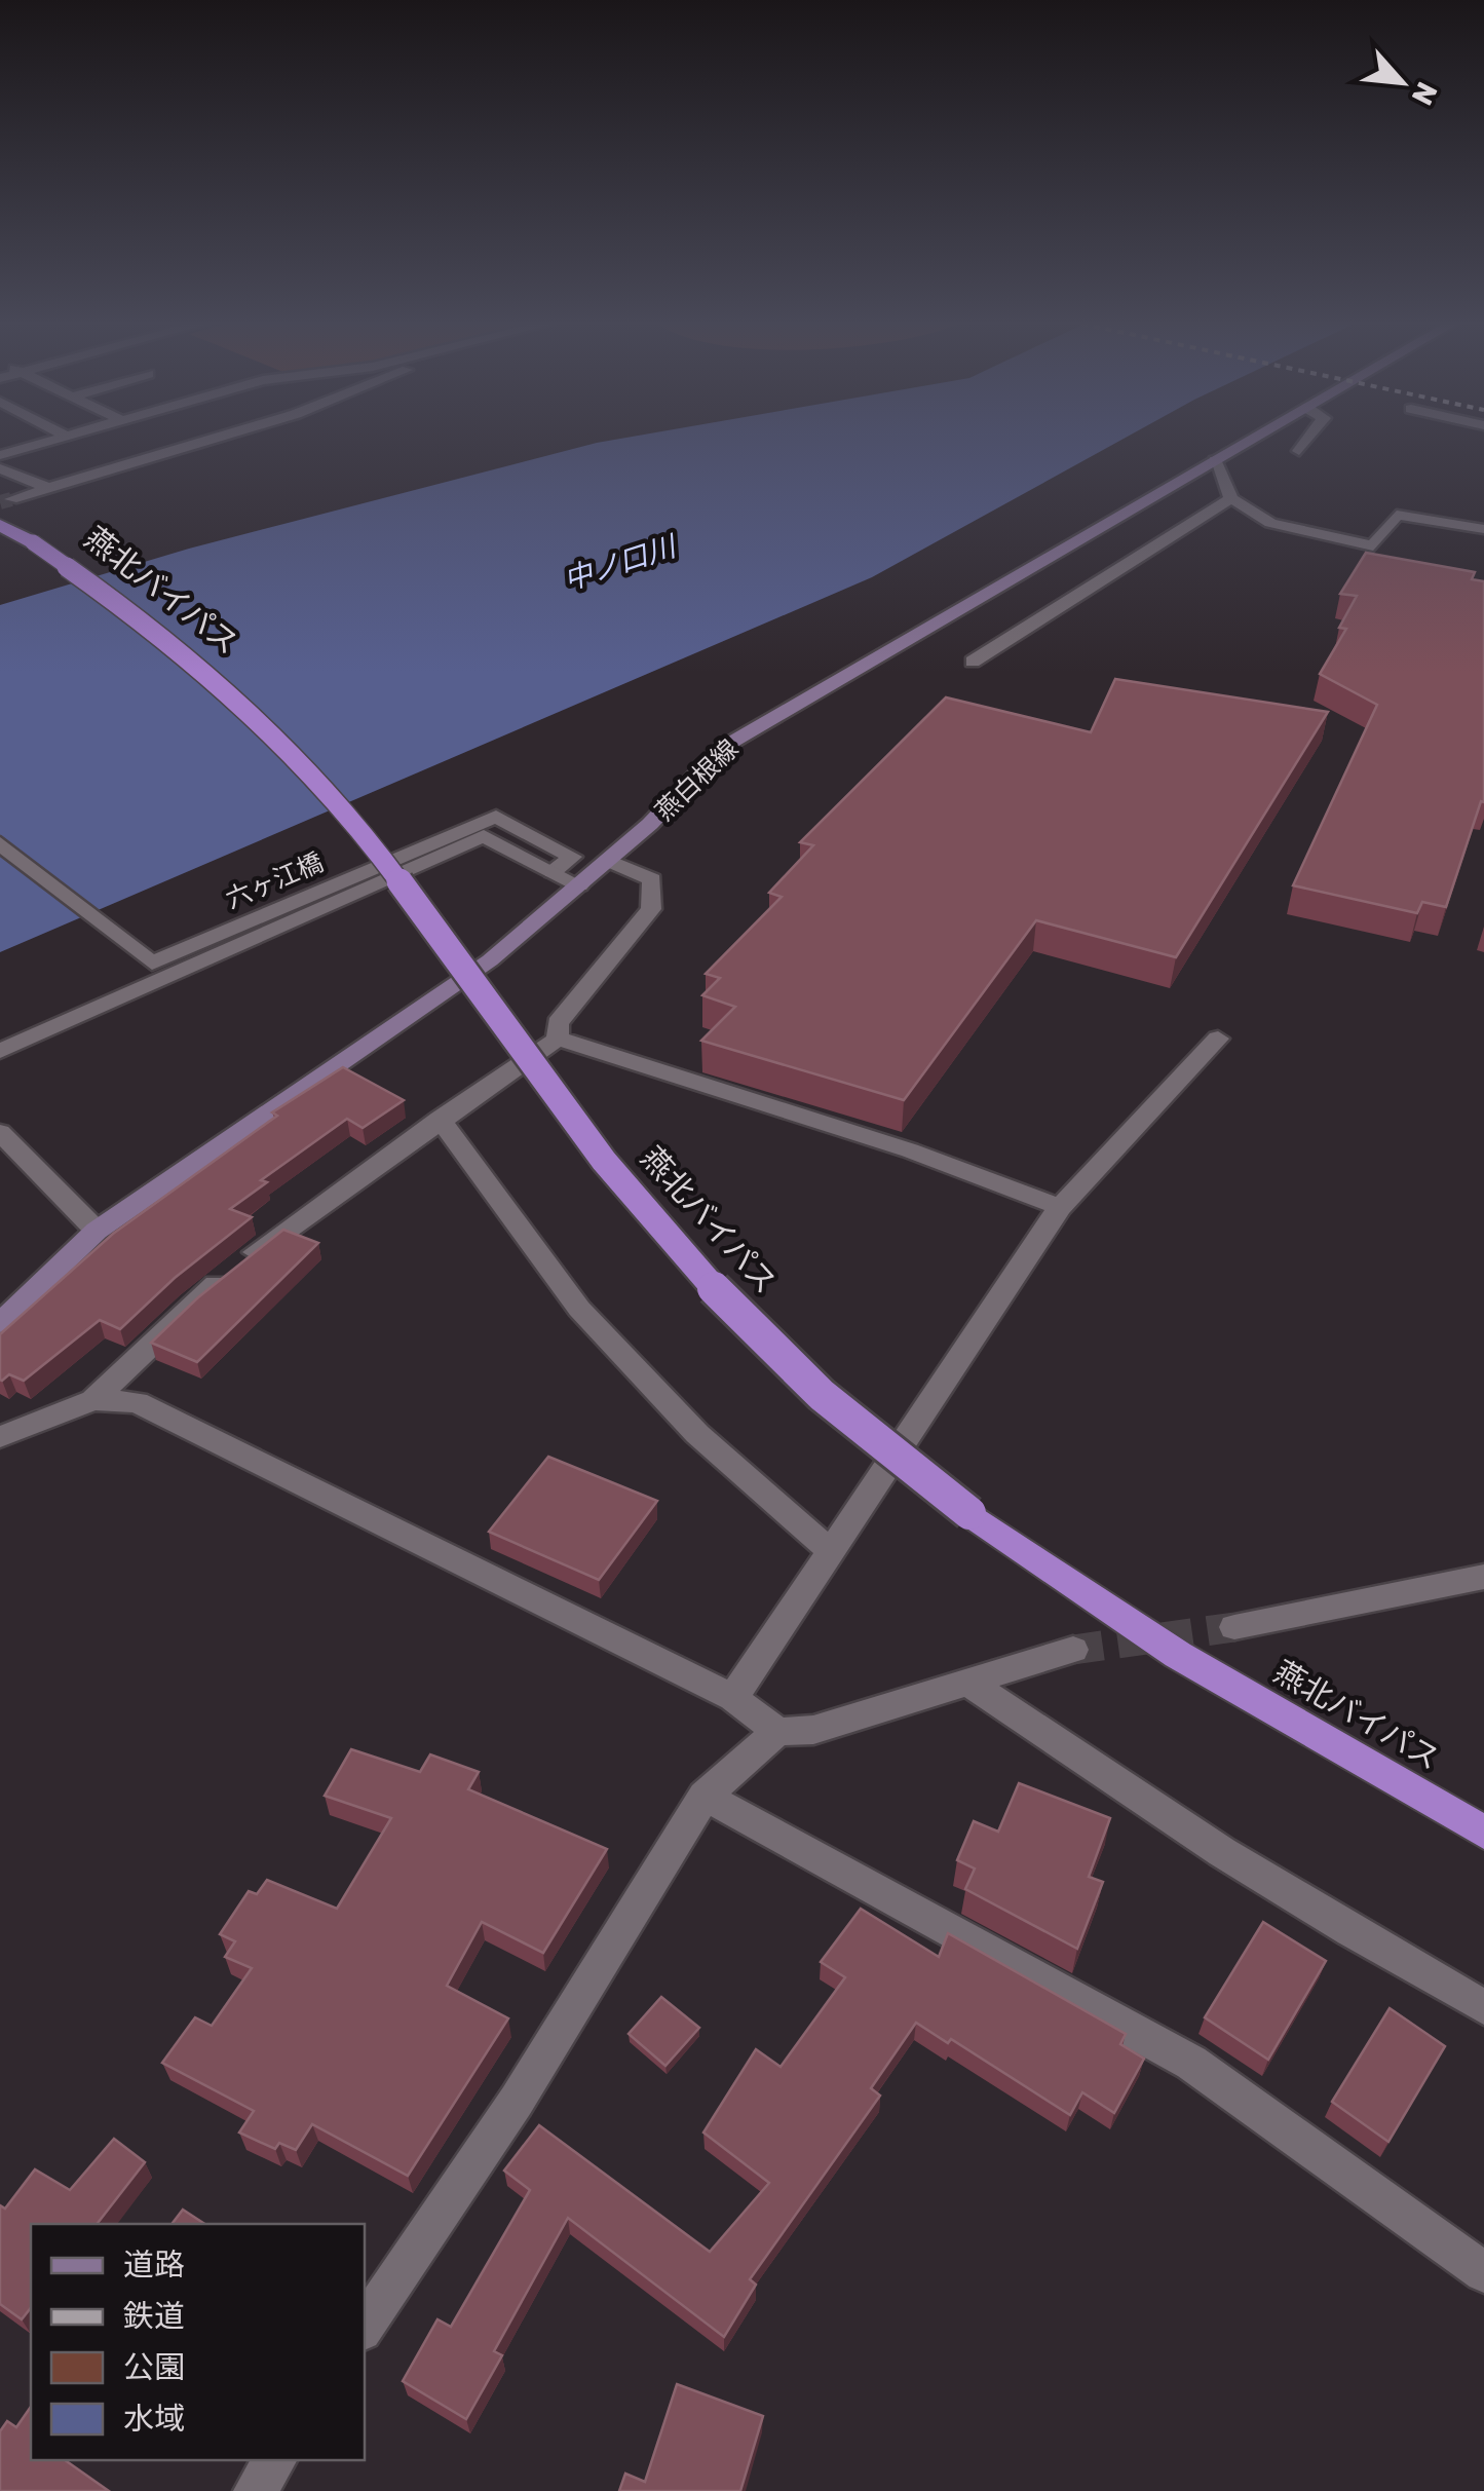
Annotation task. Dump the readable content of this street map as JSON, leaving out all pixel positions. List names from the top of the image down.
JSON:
{
  "streets": {
    "highway": ["燕北バイパス"],
    "main road": ["燕白根線"],
    "street": ["六ヶ江橋"]
  },
  "water": ["中ノ口川"],
  "legend": [
    "道路",
    "鉄道",
    "公園",
    "水域"
  ],
  "north": "bottom right"
}
